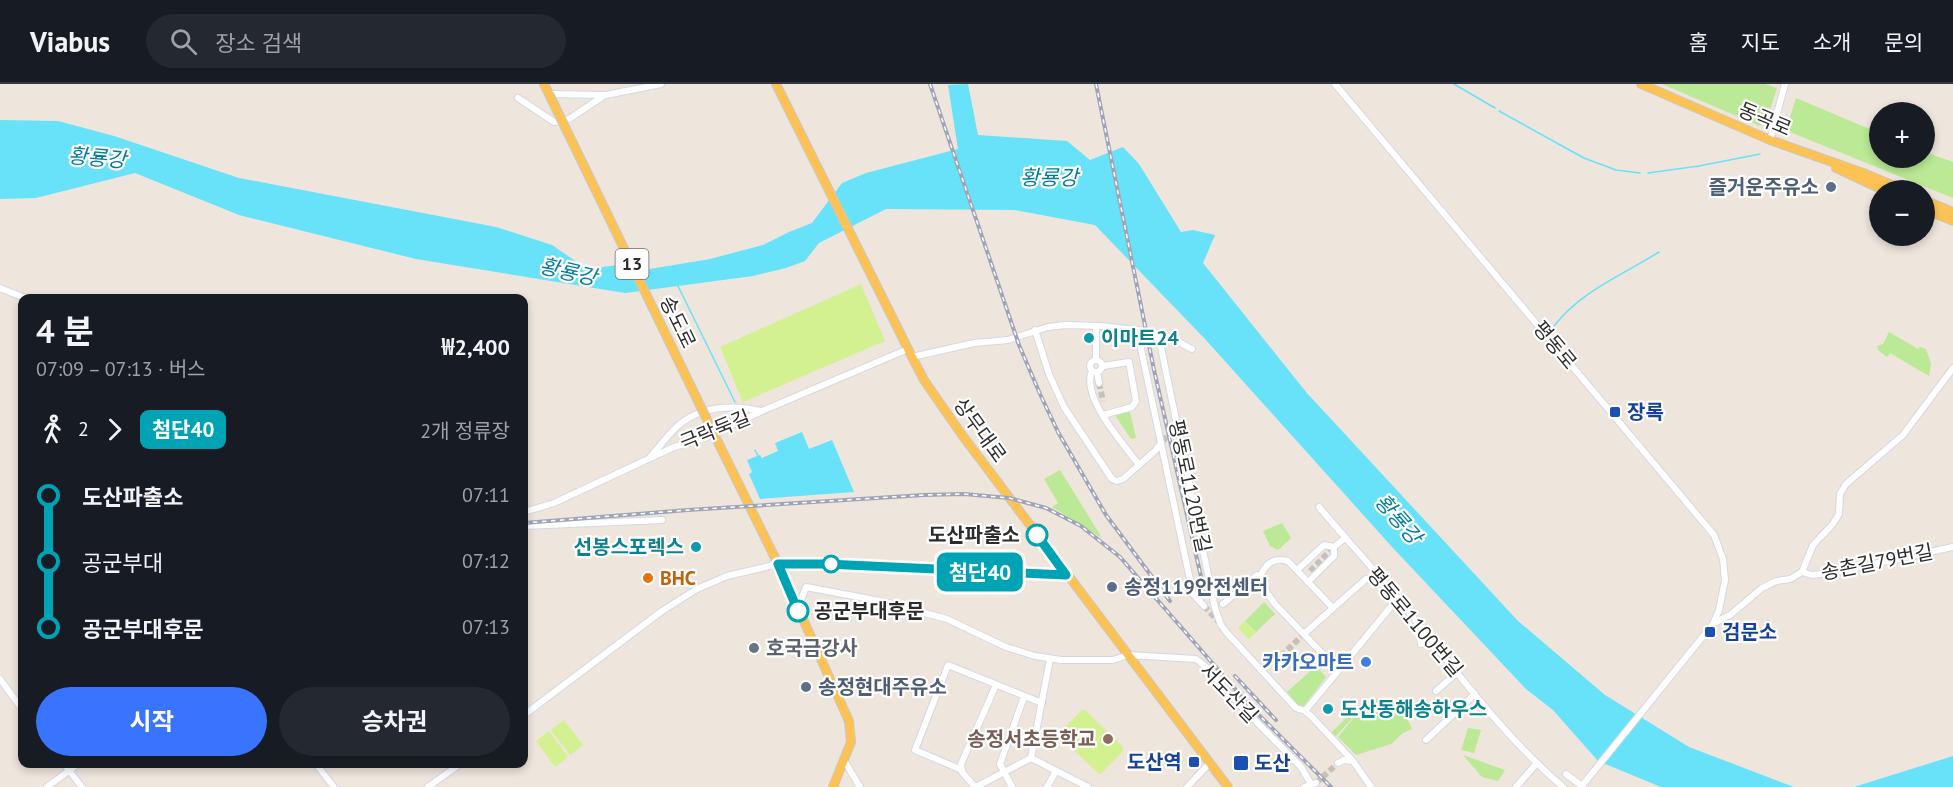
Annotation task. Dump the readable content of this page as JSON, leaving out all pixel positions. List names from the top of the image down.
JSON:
{
  "streets": {
    "main road": [
      "동곡로",
      "13",
      "송도로",
      "상무대로"
    ],
    "street": [
      "평동로",
      "극락둑길",
      "평동로1120번길",
      "송촌길79번길",
      "평동로1100번길",
      "서도산길"
    ]
  },
  "crossings": [
    ["송도로", "극락둑길"],
    ["송도로", "서도산길"],
    ["평동로", "송촌길79번길"],
    ["극락둑길", "상무대로"],
    ["극락둑길", "평동로1120번길"],
    ["상무대로", "서도산길"]
  ],
  "water": ["황룡강"],
  "places": {
    "other": [
      "즐거운주유소",
      "이마트24",
      "도산파출소",
      "선봉스포렉스",
      "BHC",
      "송정119안전센터",
      "공군부대후문",
      "호국금강사",
      "카카오마트",
      "송정현대주유소",
      "도산동해송하우스",
      "송정서초등학교"
    ],
    "transit": [
      "장록",
      "검문소",
      "도산역",
      "도산"
    ]
  },
  "lines": ["bus line 첨단40"],
  "page": {
    "header": "Viabus",
    "search": "장소 검색",
    "nav": [
      "홈",
      "지도",
      "소개",
      "문의"
    ],
    "on_map": "첨단40",
    "map_buttons": ["+", "−"],
    "heading": ["4 분", "07:09 – 07:13 · 버스", "₩2,400"],
    "legs": ["2", "첨단40", "2개 정류장"],
    "list": [
      {
        "name": "도산파출소",
        "value": "07:11"
      },
      {
        "name": "공군부대",
        "value": "07:12"
      },
      {
        "name": "공군부대후문",
        "value": "07:13"
      }
    ],
    "buttons": ["시작", "승차권"]
  }
}
